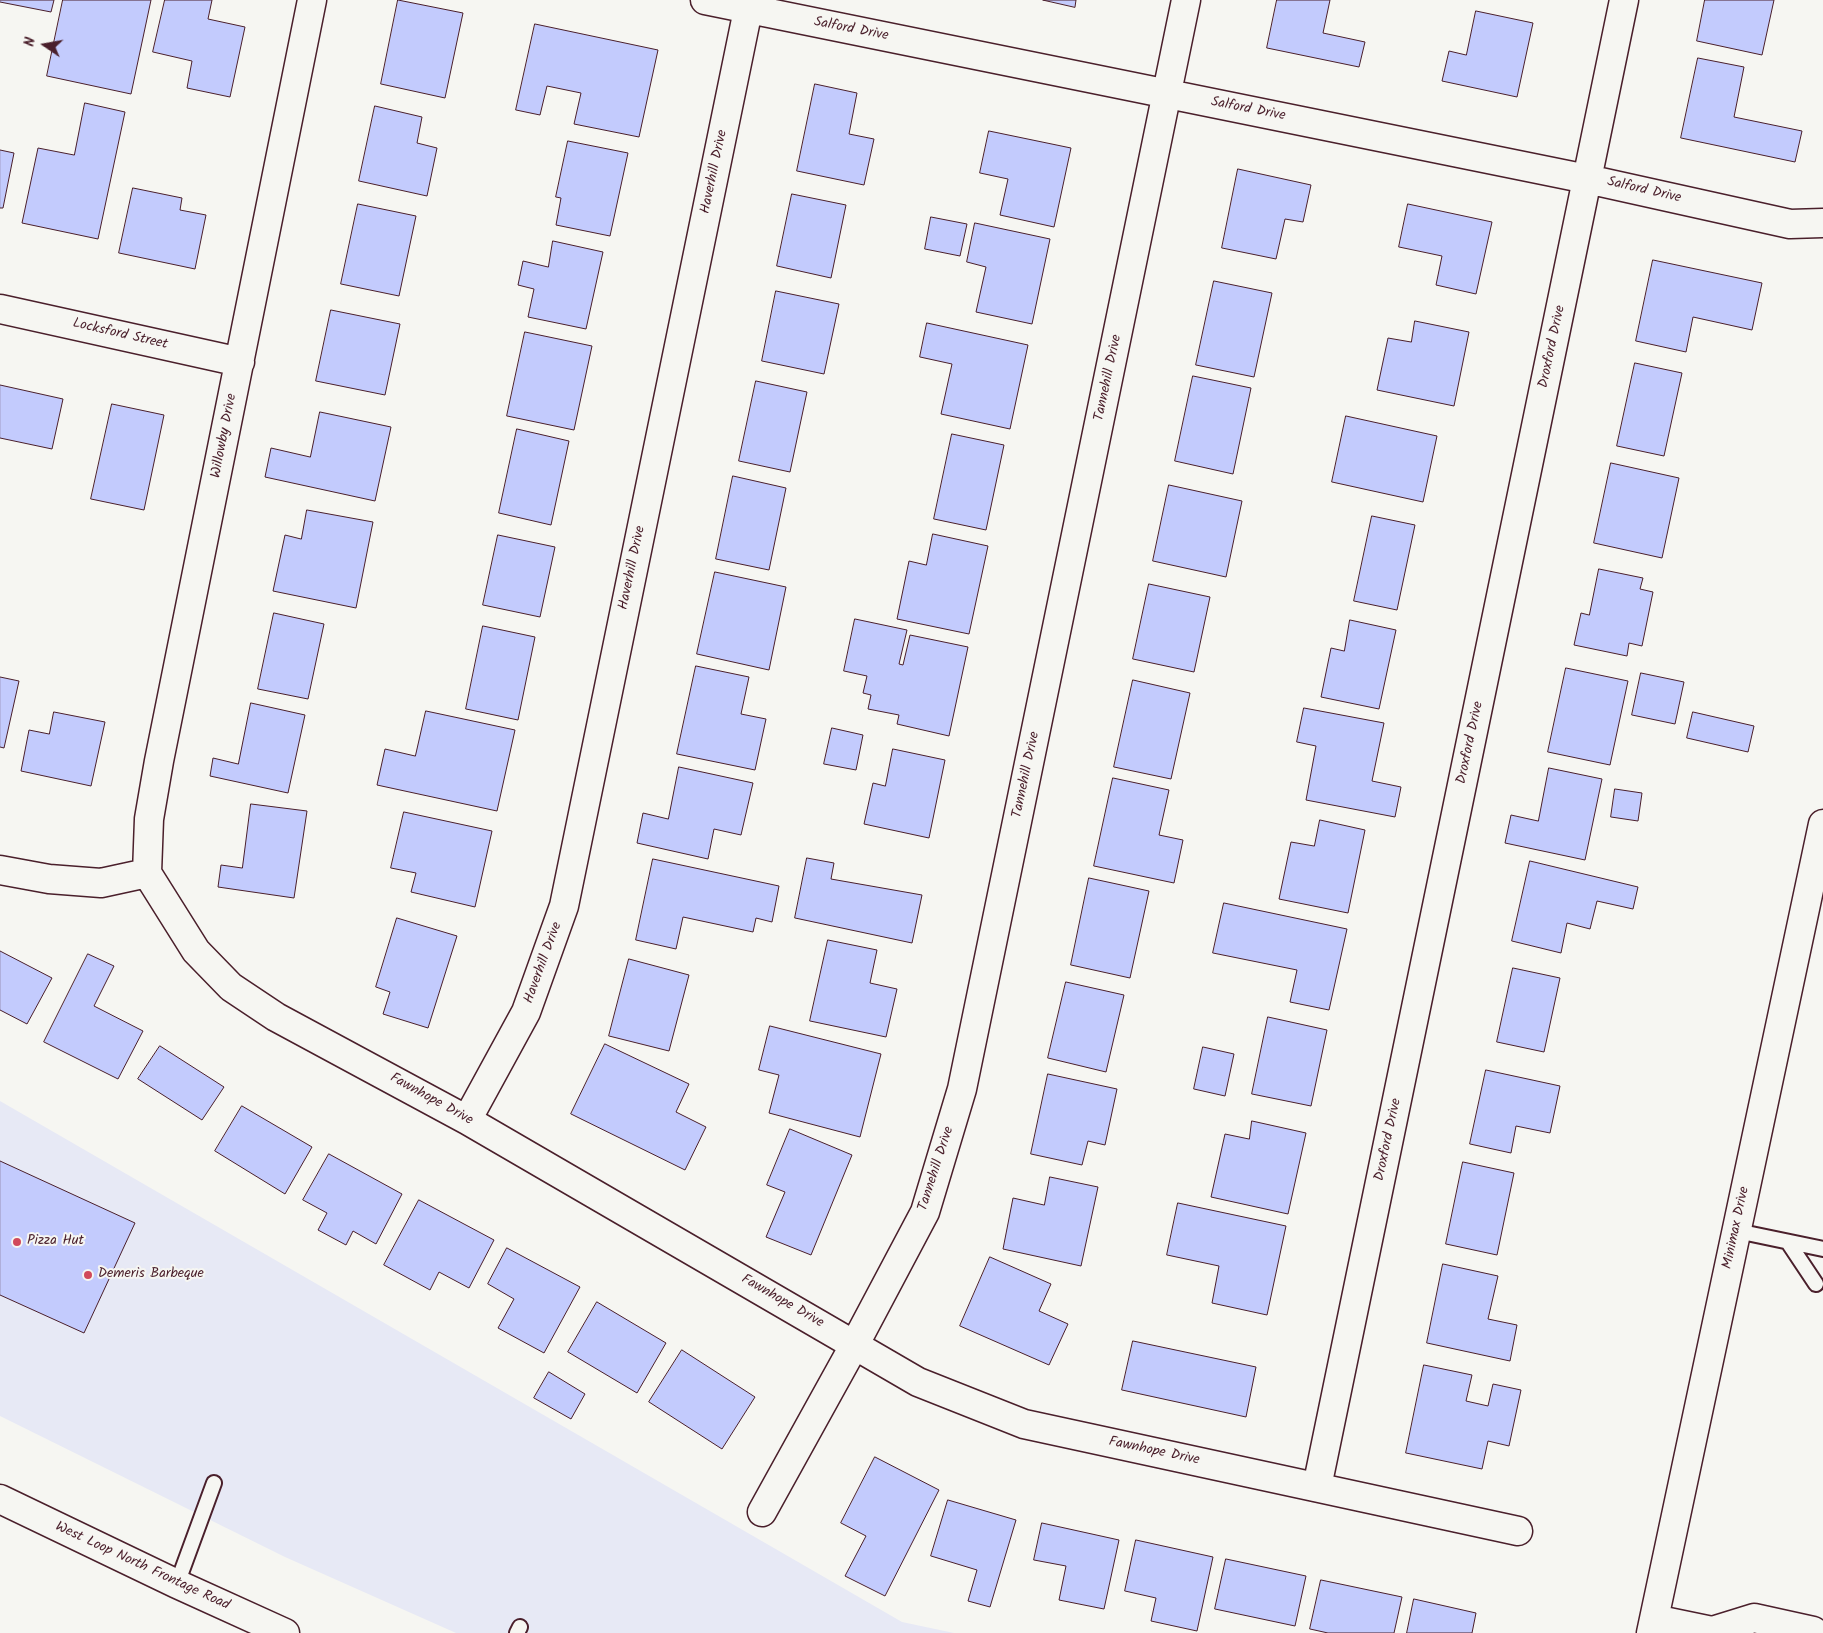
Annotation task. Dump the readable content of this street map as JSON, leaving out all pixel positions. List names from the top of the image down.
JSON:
{
  "streets": {
    "street": [
      "Salford Drive",
      "Haverhill Drive",
      "Locksford Street",
      "Droxford Drive",
      "Tannehill Drive",
      "Willowby Drive",
      "Fawnhope Drive",
      "Minimax Drive",
      "West Loop North Frontage Road"
    ]
  },
  "crossings": [
    ["Salford Drive", "Haverhill Drive"],
    ["Salford Drive", "Droxford Drive"],
    ["Salford Drive", "Tannehill Drive"],
    ["Haverhill Drive", "Fawnhope Drive"],
    ["Locksford Street", "Willowby Drive"],
    ["Droxford Drive", "Fawnhope Drive"],
    ["Tannehill Drive", "Fawnhope Drive"],
    ["Willowby Drive", "Fawnhope Drive"]
  ],
  "places": ["Pizza Hut", "Demeris Barbeque"],
  "north": "left"
}
